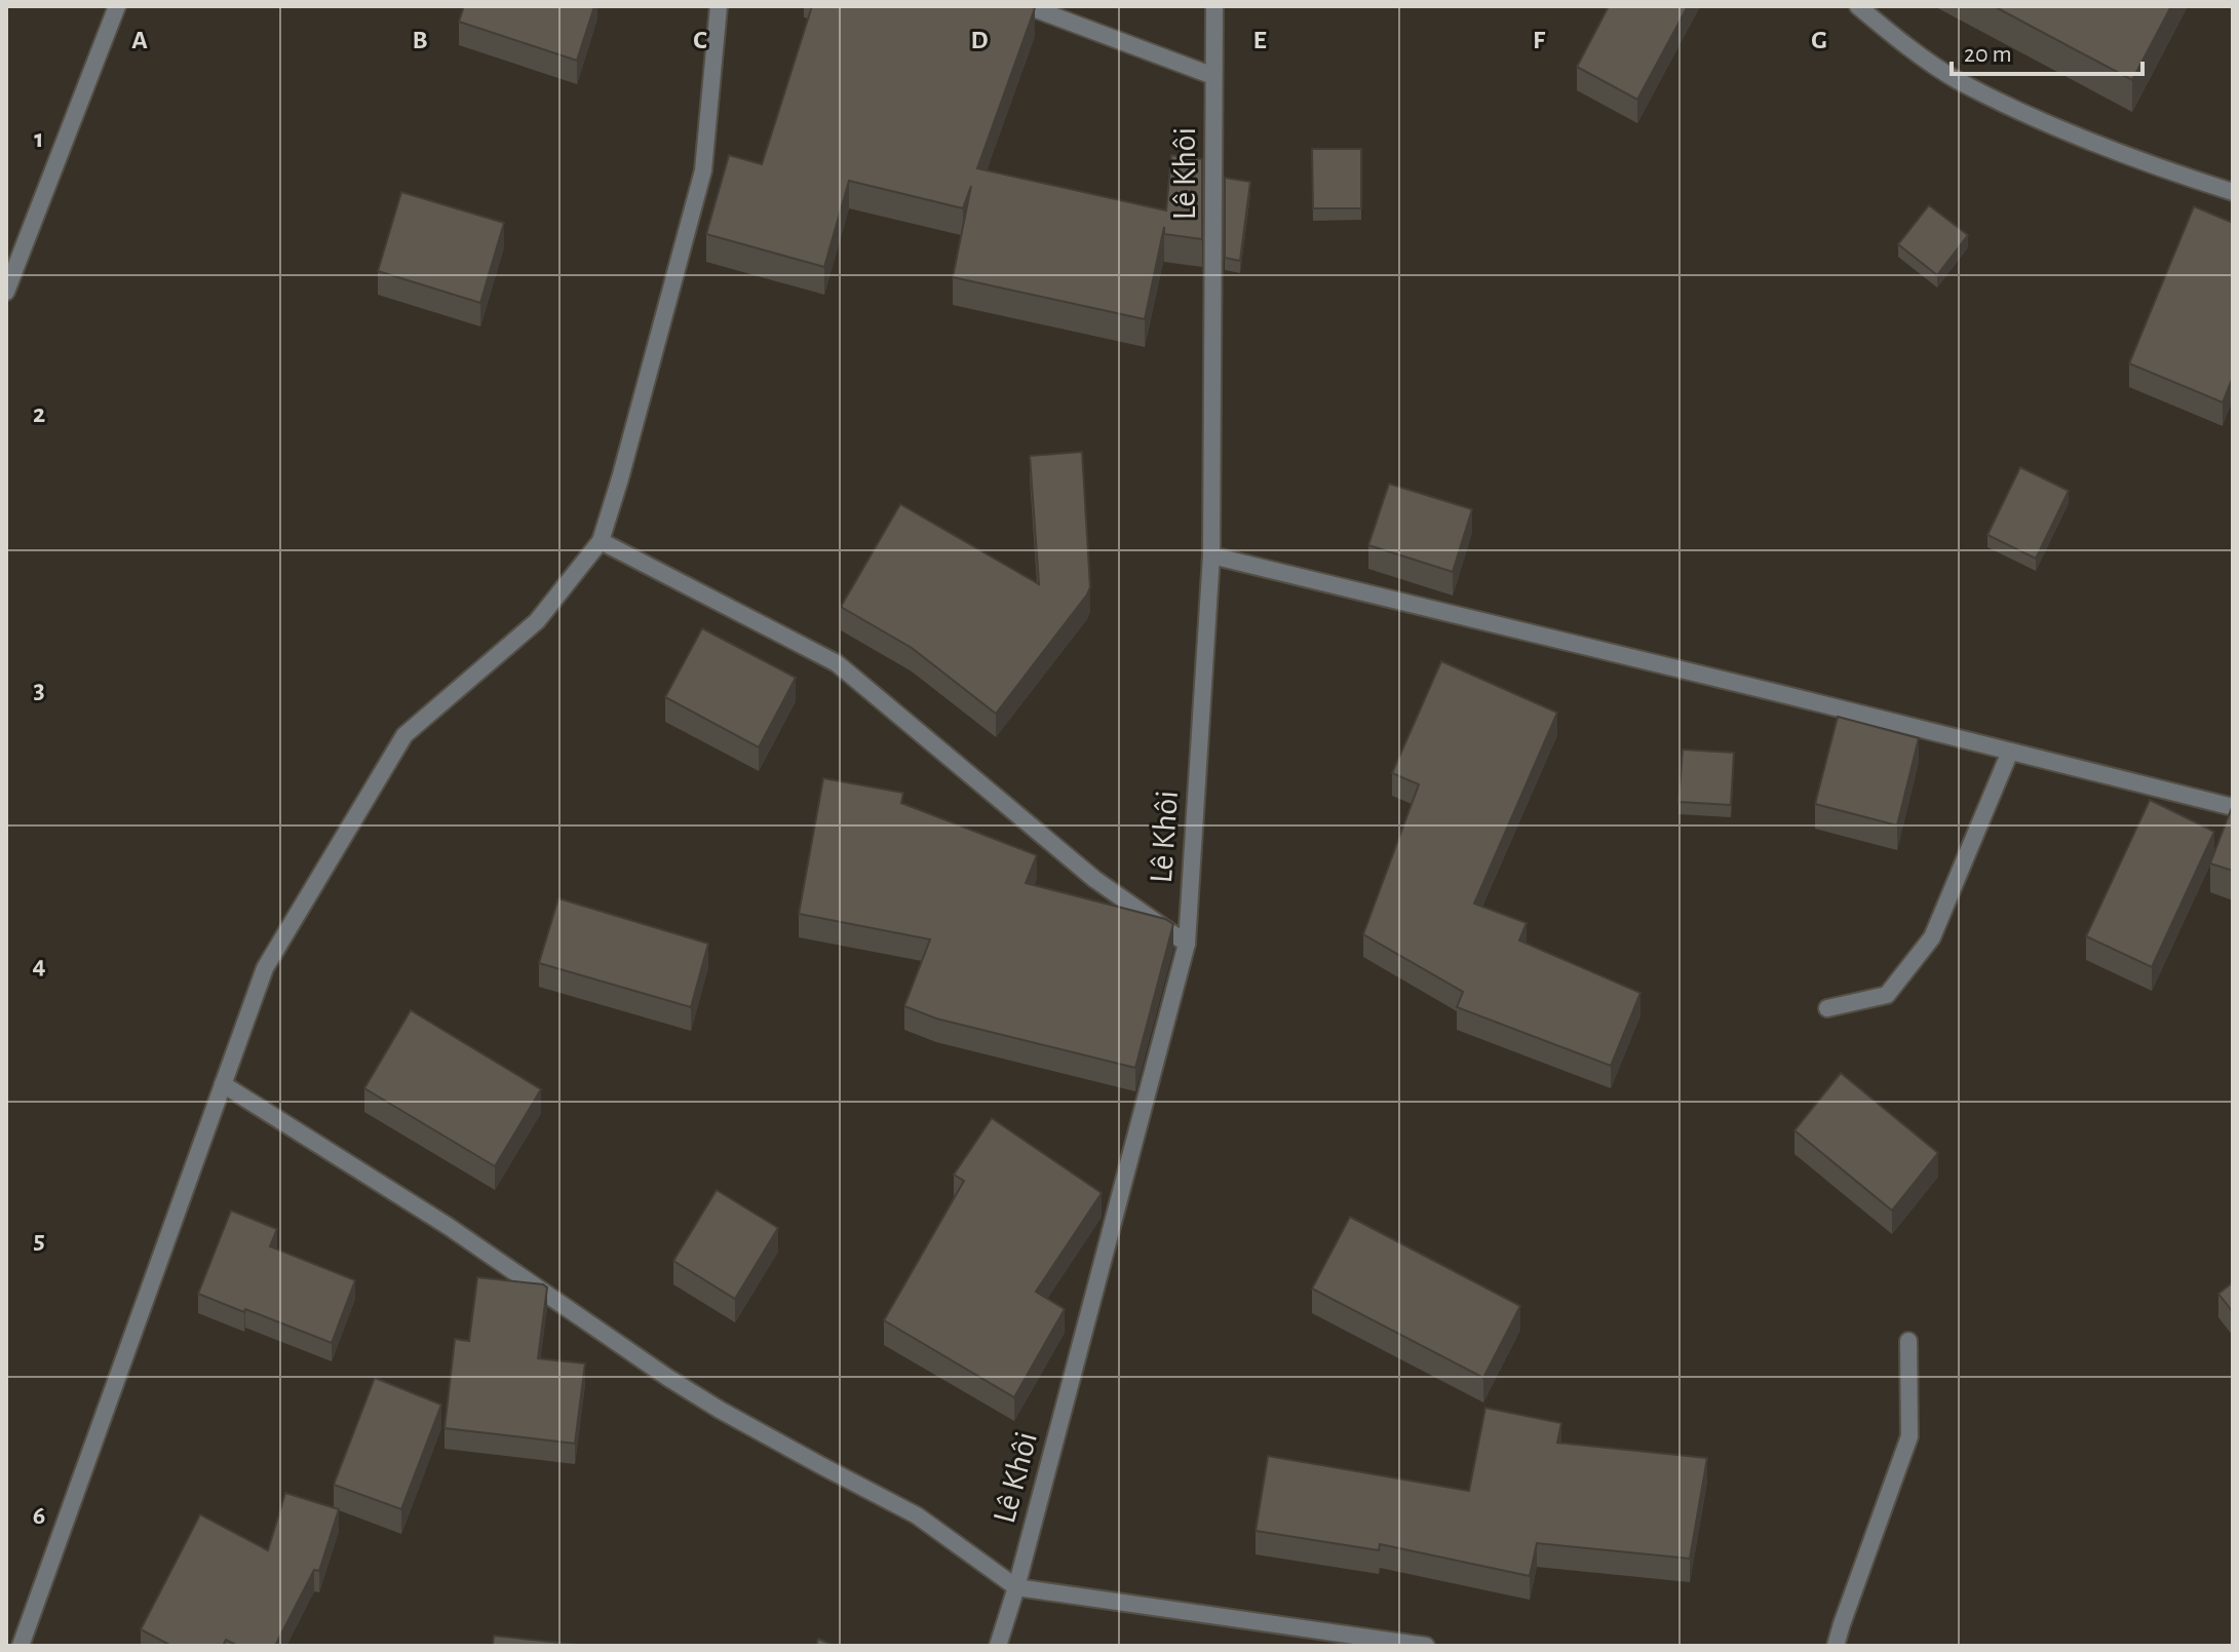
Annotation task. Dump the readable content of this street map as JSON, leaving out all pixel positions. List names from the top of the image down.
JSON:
{
  "streets": {
    "street": ["Lê Khôi"]
  },
  "scale_bar": "20 m",
  "grid": {
    "columns": [
      "A",
      "B",
      "C",
      "D",
      "E",
      "F",
      "G"
    ],
    "rows": [
      "1",
      "2",
      "3",
      "4",
      "5",
      "6"
    ]
  }
}
